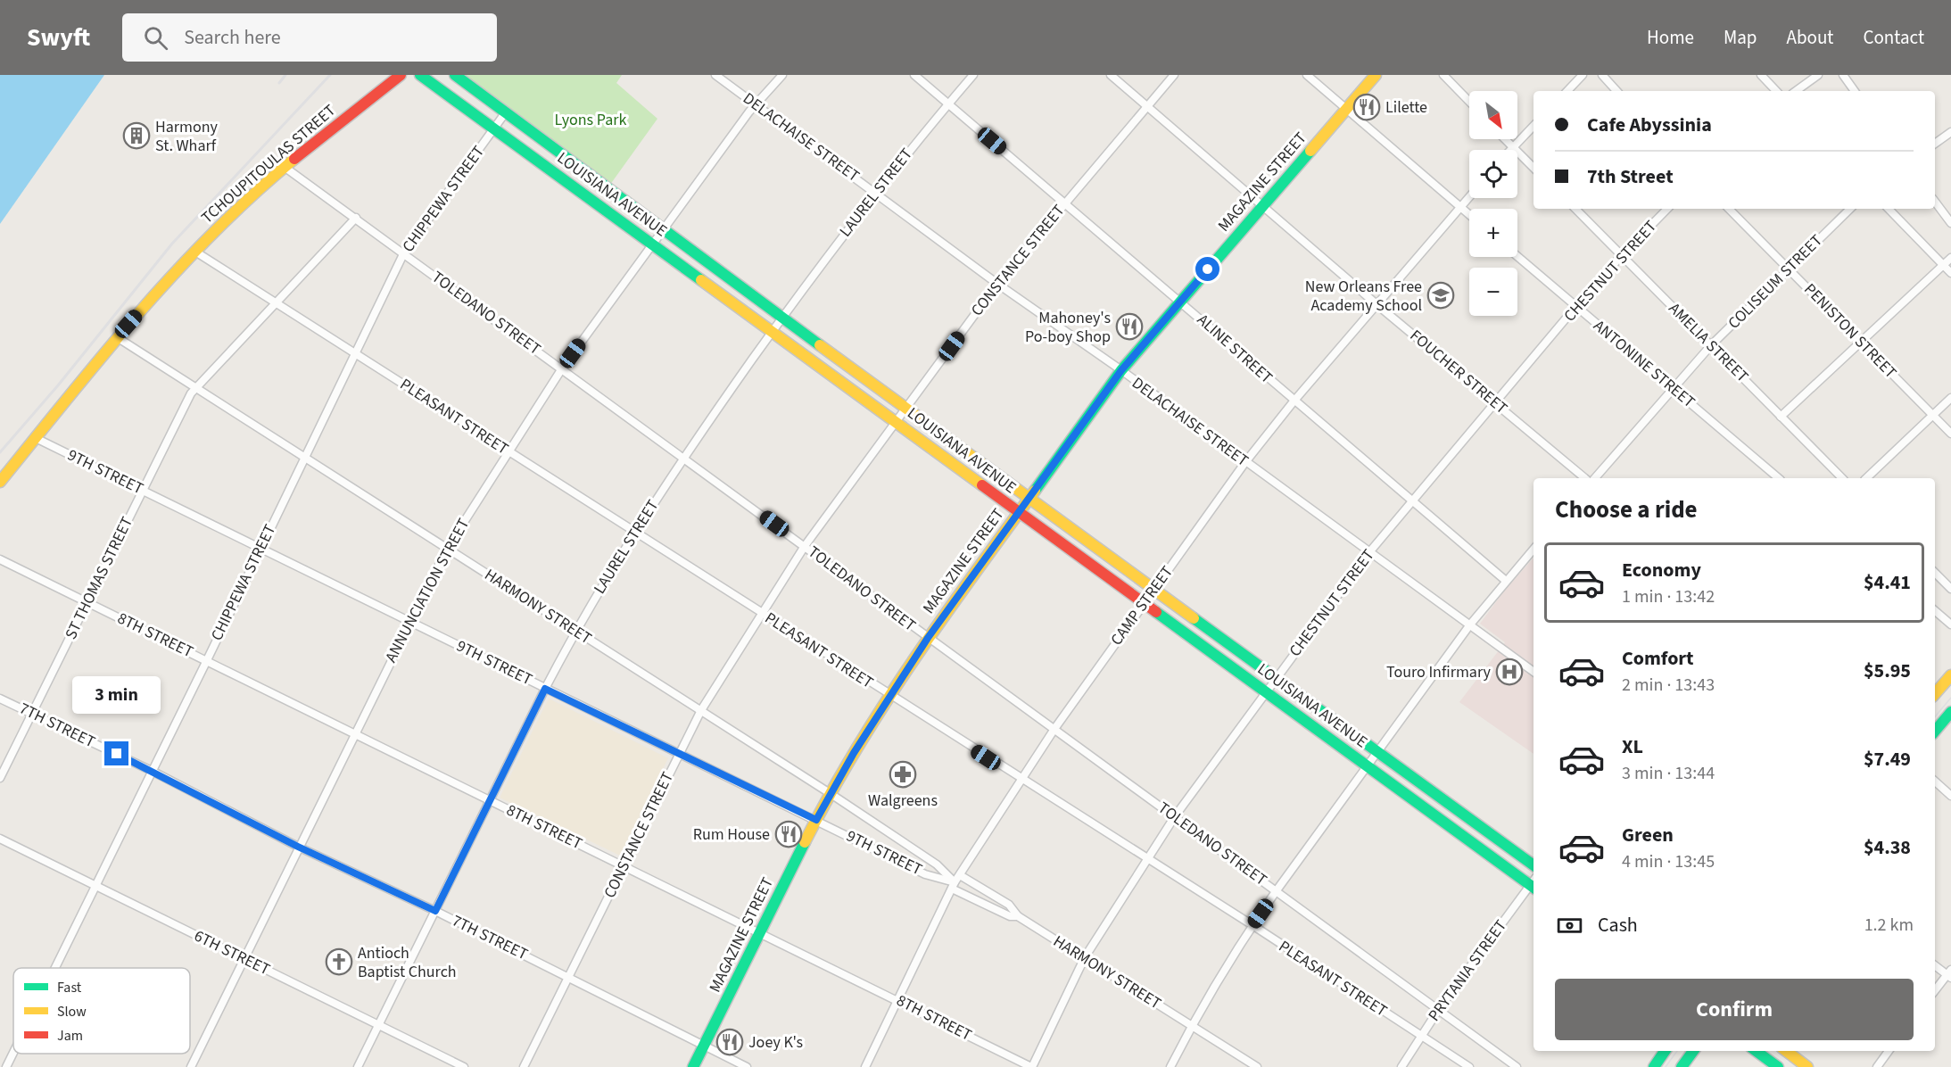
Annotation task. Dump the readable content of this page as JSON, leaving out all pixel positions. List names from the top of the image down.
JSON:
{
  "streets": {
    "street": [
      "DELACHAISE STREET",
      "TCHOUPITOULAS STREET",
      "MAGAZINE STREET",
      "LAUREL STREET",
      "LOUISIANA AVENUE",
      "CHIPPEWA STREET",
      "CONSTANCE STREET",
      "CHESTNUT STREET",
      "COLISEUM STREET",
      "TOLEDANO STREET",
      "PENISTON STREET",
      "AMELIA STREET",
      "ALINE STREET",
      "ANTONINE STREET",
      "FOUCHER STREET",
      "PLEASANT STREET",
      "9TH STREET",
      "ST THOMAS STREET",
      "ANNUNCIATION STREET",
      "CAMP STREET",
      "HARMONY STREET",
      "8TH STREET",
      "7TH STREET",
      "6TH STREET",
      "PRYTANIA STREET"
    ]
  },
  "crossings": [
    ["DELACHAISE STREET", "MAGAZINE STREET"],
    ["DELACHAISE STREET", "LAUREL STREET"],
    ["DELACHAISE STREET", "CONSTANCE STREET"],
    ["DELACHAISE STREET", "CHESTNUT STREET"],
    ["DELACHAISE STREET", "ANNUNCIATION STREET"],
    ["DELACHAISE STREET", "CAMP STREET"],
    ["TCHOUPITOULAS STREET", "TOLEDANO STREET"],
    ["TCHOUPITOULAS STREET", "PLEASANT STREET"],
    ["TCHOUPITOULAS STREET", "9TH STREET"],
    ["TCHOUPITOULAS STREET", "HARMONY STREET"],
    ["MAGAZINE STREET", "LOUISIANA AVENUE"],
    ["MAGAZINE STREET", "TOLEDANO STREET"],
    ["MAGAZINE STREET", "ALINE STREET"],
    ["MAGAZINE STREET", "FOUCHER STREET"],
    ["MAGAZINE STREET", "PLEASANT STREET"],
    ["MAGAZINE STREET", "9TH STREET"],
    ["MAGAZINE STREET", "HARMONY STREET"],
    ["MAGAZINE STREET", "8TH STREET"],
    ["MAGAZINE STREET", "7TH STREET"],
    ["LAUREL STREET", "LOUISIANA AVENUE"],
    ["LAUREL STREET", "TOLEDANO STREET"],
    ["LAUREL STREET", "ALINE STREET"],
    ["LAUREL STREET", "PLEASANT STREET"],
    ["LAUREL STREET", "9TH STREET"],
    ["LAUREL STREET", "HARMONY STREET"],
    ["LAUREL STREET", "8TH STREET"],
    ["LAUREL STREET", "7TH STREET"],
    ["LAUREL STREET", "6TH STREET"],
    ["LOUISIANA AVENUE", "CHIPPEWA STREET"],
    ["LOUISIANA AVENUE", "CONSTANCE STREET"],
    ["LOUISIANA AVENUE", "CHESTNUT STREET"],
    ["LOUISIANA AVENUE", "ANNUNCIATION STREET"],
    ["LOUISIANA AVENUE", "CAMP STREET"],
    ["CHIPPEWA STREET", "TOLEDANO STREET"],
    ["CHIPPEWA STREET", "PLEASANT STREET"],
    ["CHIPPEWA STREET", "9TH STREET"],
    ["CHIPPEWA STREET", "HARMONY STREET"],
    ["CHIPPEWA STREET", "8TH STREET"],
    ["CHIPPEWA STREET", "7TH STREET"],
    ["CHIPPEWA STREET", "6TH STREET"],
    ["CONSTANCE STREET", "TOLEDANO STREET"],
    ["CONSTANCE STREET", "ALINE STREET"],
    ["CONSTANCE STREET", "FOUCHER STREET"],
    ["CONSTANCE STREET", "PLEASANT STREET"],
    ["CONSTANCE STREET", "9TH STREET"],
    ["CONSTANCE STREET", "HARMONY STREET"],
    ["CONSTANCE STREET", "8TH STREET"],
    ["CONSTANCE STREET", "7TH STREET"],
    ["CHESTNUT STREET", "TOLEDANO STREET"],
    ["CHESTNUT STREET", "AMELIA STREET"],
    ["CHESTNUT STREET", "ALINE STREET"],
    ["CHESTNUT STREET", "ANTONINE STREET"],
    ["CHESTNUT STREET", "FOUCHER STREET"],
    ["CHESTNUT STREET", "PLEASANT STREET"],
    ["CHESTNUT STREET", "HARMONY STREET"],
    ["CHESTNUT STREET", "8TH STREET"],
    ["COLISEUM STREET", "PENISTON STREET"],
    ["COLISEUM STREET", "AMELIA STREET"],
    ["COLISEUM STREET", "ANTONINE STREET"],
    ["TOLEDANO STREET", "ST THOMAS STREET"],
    ["TOLEDANO STREET", "ANNUNCIATION STREET"],
    ["TOLEDANO STREET", "CAMP STREET"],
    ["TOLEDANO STREET", "PRYTANIA STREET"],
    ["ALINE STREET", "CAMP STREET"],
    ["FOUCHER STREET", "CAMP STREET"],
    ["PLEASANT STREET", "ST THOMAS STREET"],
    ["PLEASANT STREET", "ANNUNCIATION STREET"],
    ["PLEASANT STREET", "CAMP STREET"],
    ["PLEASANT STREET", "PRYTANIA STREET"],
    ["9TH STREET", "ST THOMAS STREET"],
    ["9TH STREET", "ANNUNCIATION STREET"],
    ["9TH STREET", "CAMP STREET"],
    ["9TH STREET", "HARMONY STREET"],
    ["ST THOMAS STREET", "HARMONY STREET"],
    ["ST THOMAS STREET", "8TH STREET"],
    ["ST THOMAS STREET", "7TH STREET"],
    ["ANNUNCIATION STREET", "HARMONY STREET"],
    ["ANNUNCIATION STREET", "8TH STREET"],
    ["ANNUNCIATION STREET", "7TH STREET"],
    ["ANNUNCIATION STREET", "6TH STREET"],
    ["CAMP STREET", "HARMONY STREET"],
    ["CAMP STREET", "8TH STREET"]
  ],
  "parks": ["Lyons Park"],
  "places": {
    "restaurant": [
      "Lilette",
      "Mahoney's Po-boy Shop",
      "Rum House",
      "Joey K's"
    ],
    "building": ["Harmony St. Wharf"],
    "school or university": ["New Orleans Free Academy School"],
    "hospital": ["Touro Infirmary"],
    "pharmacy": ["Walgreens"],
    "church": ["Antioch Baptist Church"]
  },
  "legend": ["Fast", "Slow", "Jam"],
  "north": "bottom right",
  "page": {
    "header": "Swyft",
    "search": "Search here",
    "nav": [
      "Home",
      "Map",
      "About",
      "Contact"
    ],
    "map_buttons": ["+", "−"],
    "banner": ["Cafe Abyssinia", "7th Street"],
    "heading": "Choose a ride",
    "list": [
      {
        "name": "Economy",
        "note": "1 min · 13:42",
        "value": "$4.41"
      },
      {
        "name": "Comfort",
        "note": "2 min · 13:43",
        "value": "$5.95"
      },
      {
        "name": "XL",
        "note": "3 min · 13:44",
        "value": "$7.49"
      },
      {
        "name": "Green",
        "note": "4 min · 13:45",
        "value": "$4.38"
      }
    ],
    "bubble": "3 min",
    "pay": ["Cash", "1.2 km"],
    "buttons": "Confirm"
  }
}
